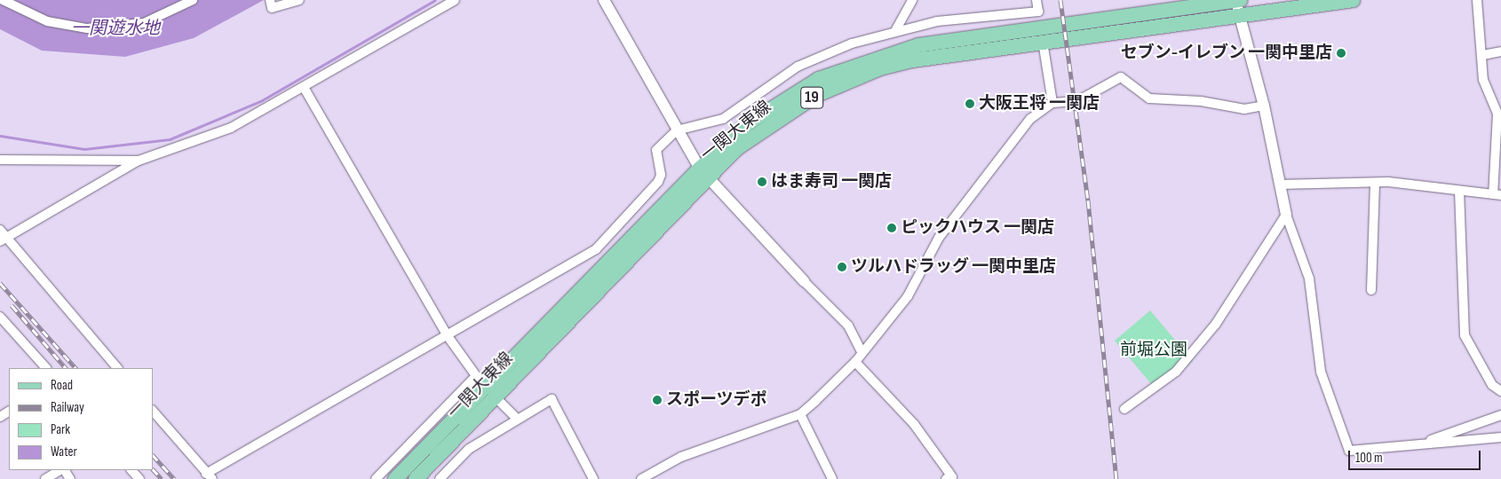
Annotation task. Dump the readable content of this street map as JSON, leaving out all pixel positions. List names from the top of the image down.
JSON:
{
  "streets": {
    "main road": ["19", "一関大東線"]
  },
  "water": ["一関遊水地"],
  "parks": ["前堀公園"],
  "places": [
    "セブン-イレブン 一関中里店",
    "大阪王将 一関店",
    "はま寿司 一関店",
    "ピックハウス 一関店",
    "ツルハドラッグ 一関中里店",
    "スポーツデポ"
  ],
  "legend": [
    "Road",
    "Railway",
    "Park",
    "Water"
  ],
  "scale_bar": "100 m"
}
